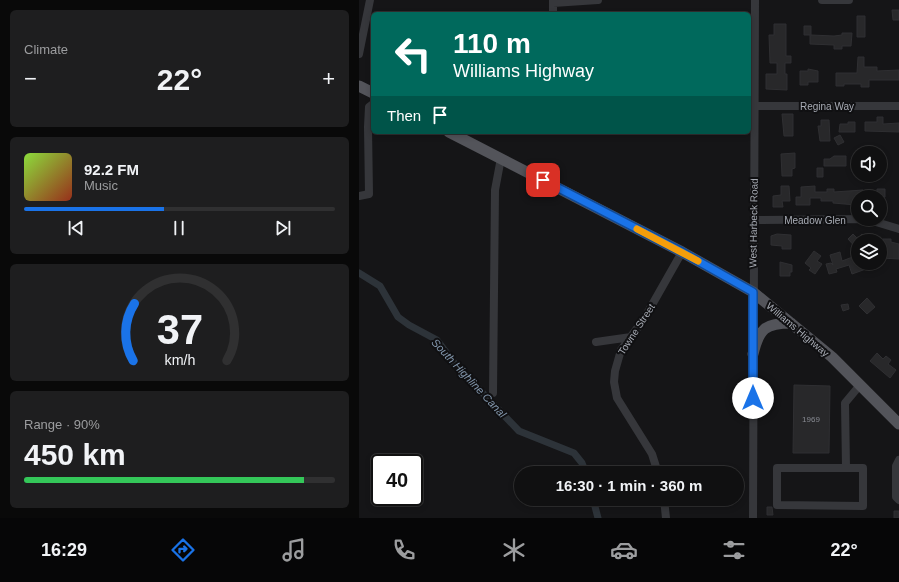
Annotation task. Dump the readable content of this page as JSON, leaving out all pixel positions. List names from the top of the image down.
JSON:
{
  "streets": {
    "main road": ["Williams Highway"],
    "street": [
      "Regina Way",
      "Meadow Glen",
      "West Harbeck Road",
      "Towne Street"
    ]
  },
  "crossings": [
    ["Regina Way", "West Harbeck Road"],
    ["Meadow Glen", "West Harbeck Road"],
    ["West Harbeck Road", "Williams Highway"],
    ["Towne Street", "Williams Highway"]
  ],
  "water": ["South Highline Canal"],
  "house_numbers": ["1969"],
  "page": {
    "tile": [
      "Climate",
      ["Range · 90%", "450 km"]
    ],
    "turn": ["110 m", "Williams Highway"],
    "heat": ["−", "22°", "+"],
    "then": "Then",
    "song": ["92.2 FM", "Music"],
    "limit": "40",
    "trip": "16:30 · 1 min · 360 m",
    "tabs": ["16:29", "22°"],
    "gauge": ["37", "km/h"]
  }
}
